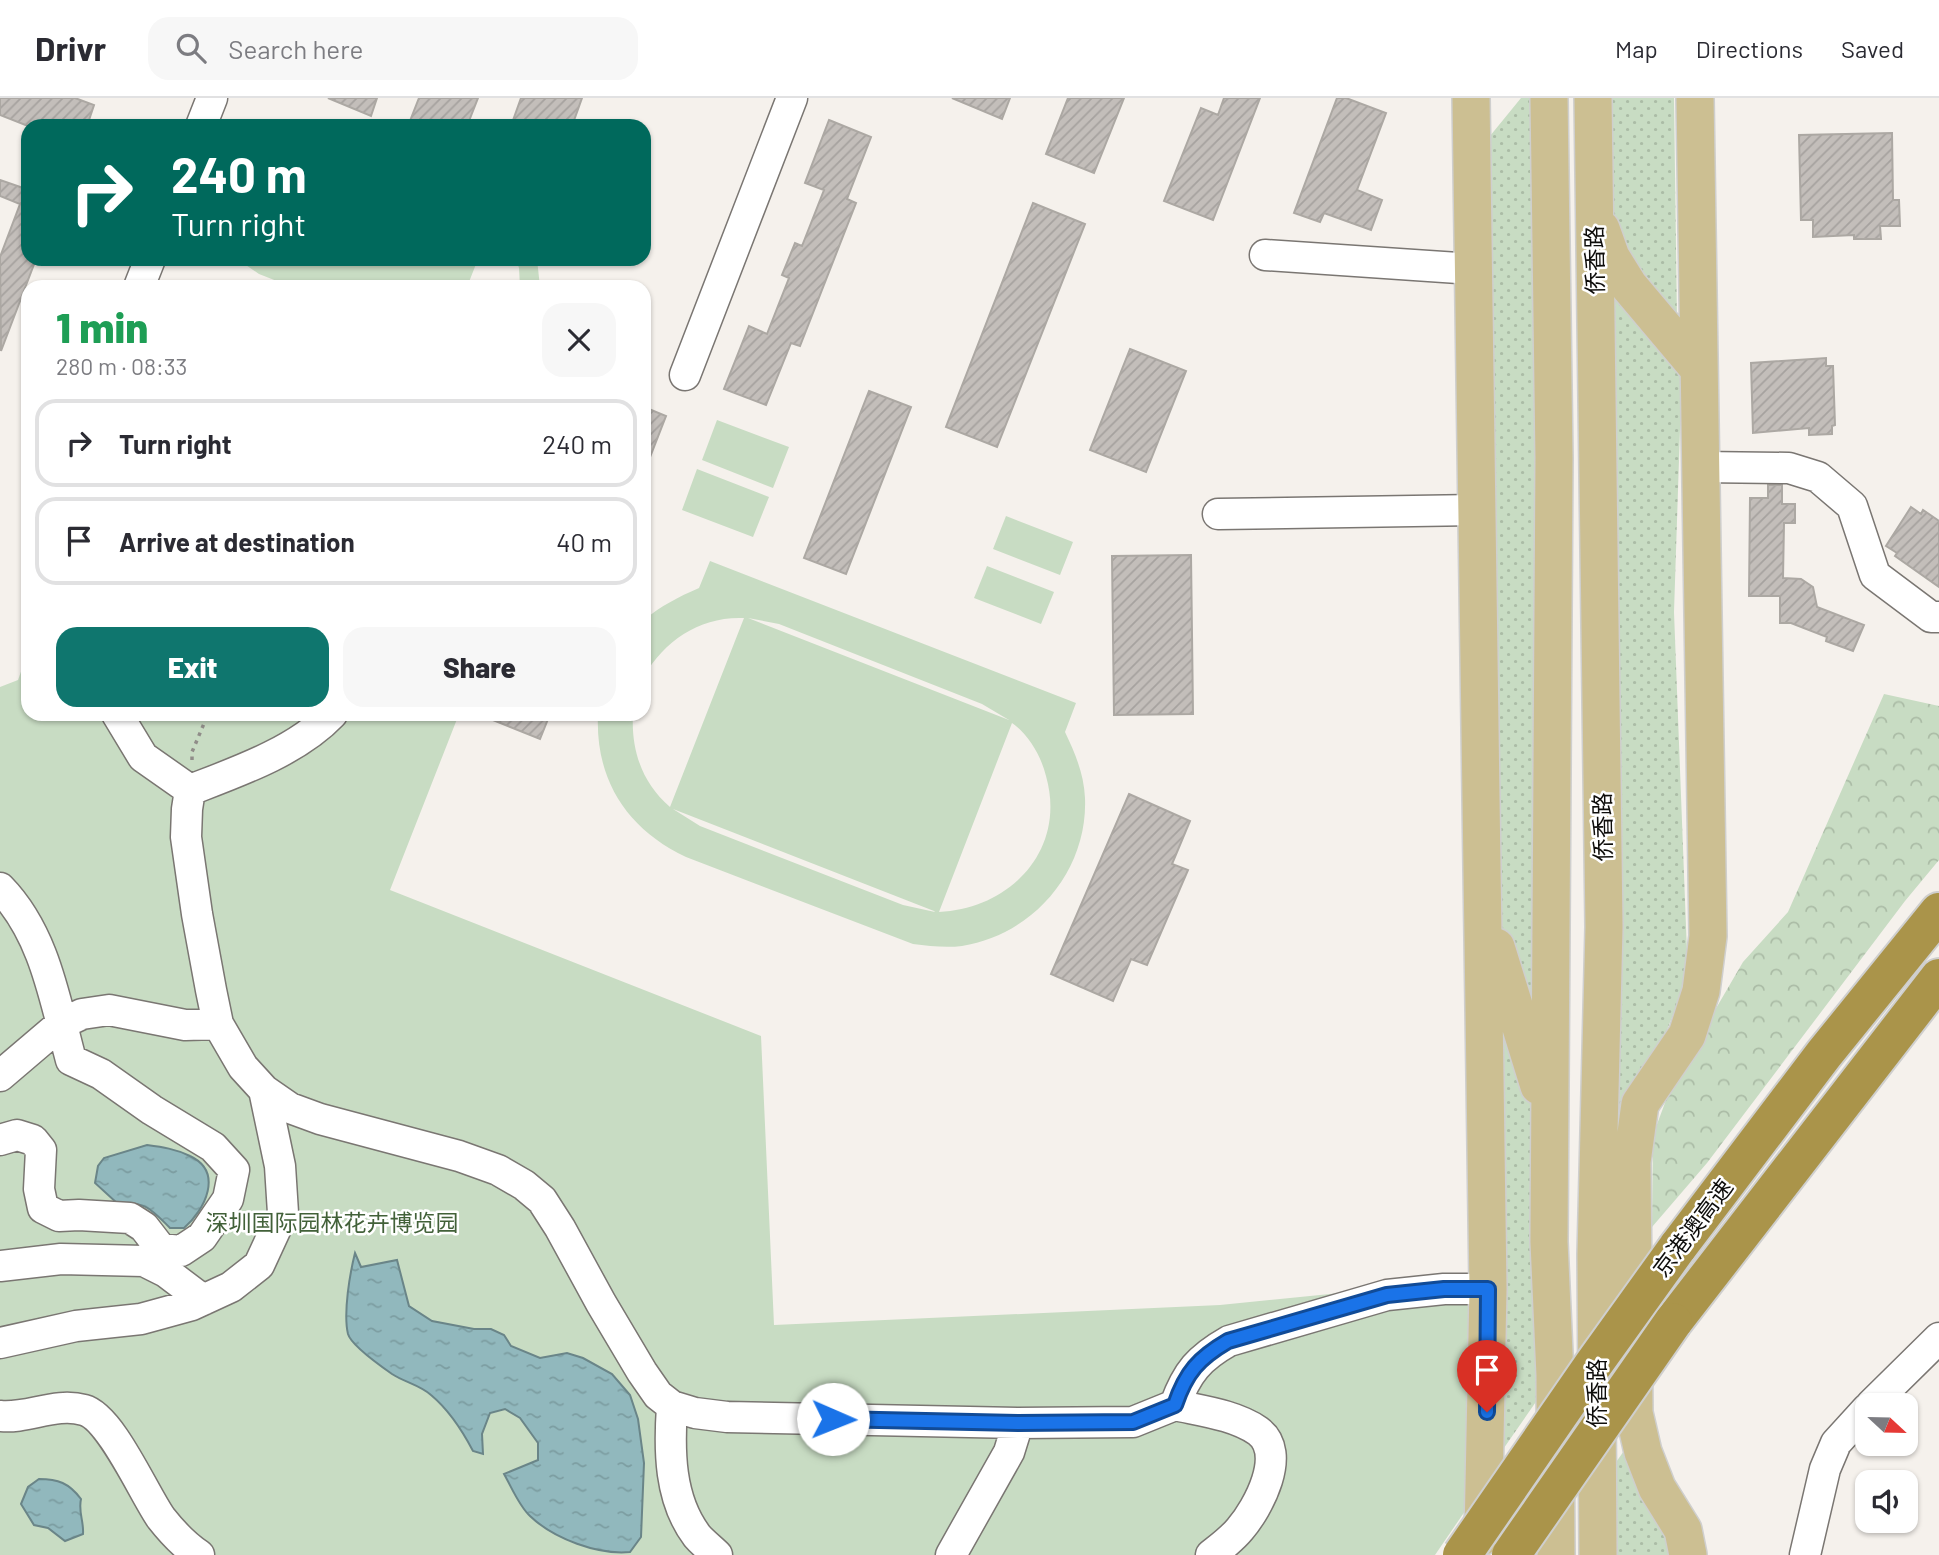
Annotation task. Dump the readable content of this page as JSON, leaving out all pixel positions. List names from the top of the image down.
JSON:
{
  "streets": {
    "highway": ["京港澳高速"],
    "main road": ["侨香路"]
  },
  "parks": ["深圳国际园林花卉博览园"],
  "north": "right",
  "page": {
    "header": "Drivr",
    "search": "Search here",
    "nav": ["Map", "Directions", "Saved"],
    "turn": ["240 m", "Turn right"],
    "heading": ["1 min", "280 m · 08:33"],
    "list": [
      {
        "name": "Turn right",
        "value": "240 m"
      },
      {
        "name": "Arrive at destination",
        "value": "40 m"
      }
    ],
    "buttons": ["Exit", "Share"]
  }
}
